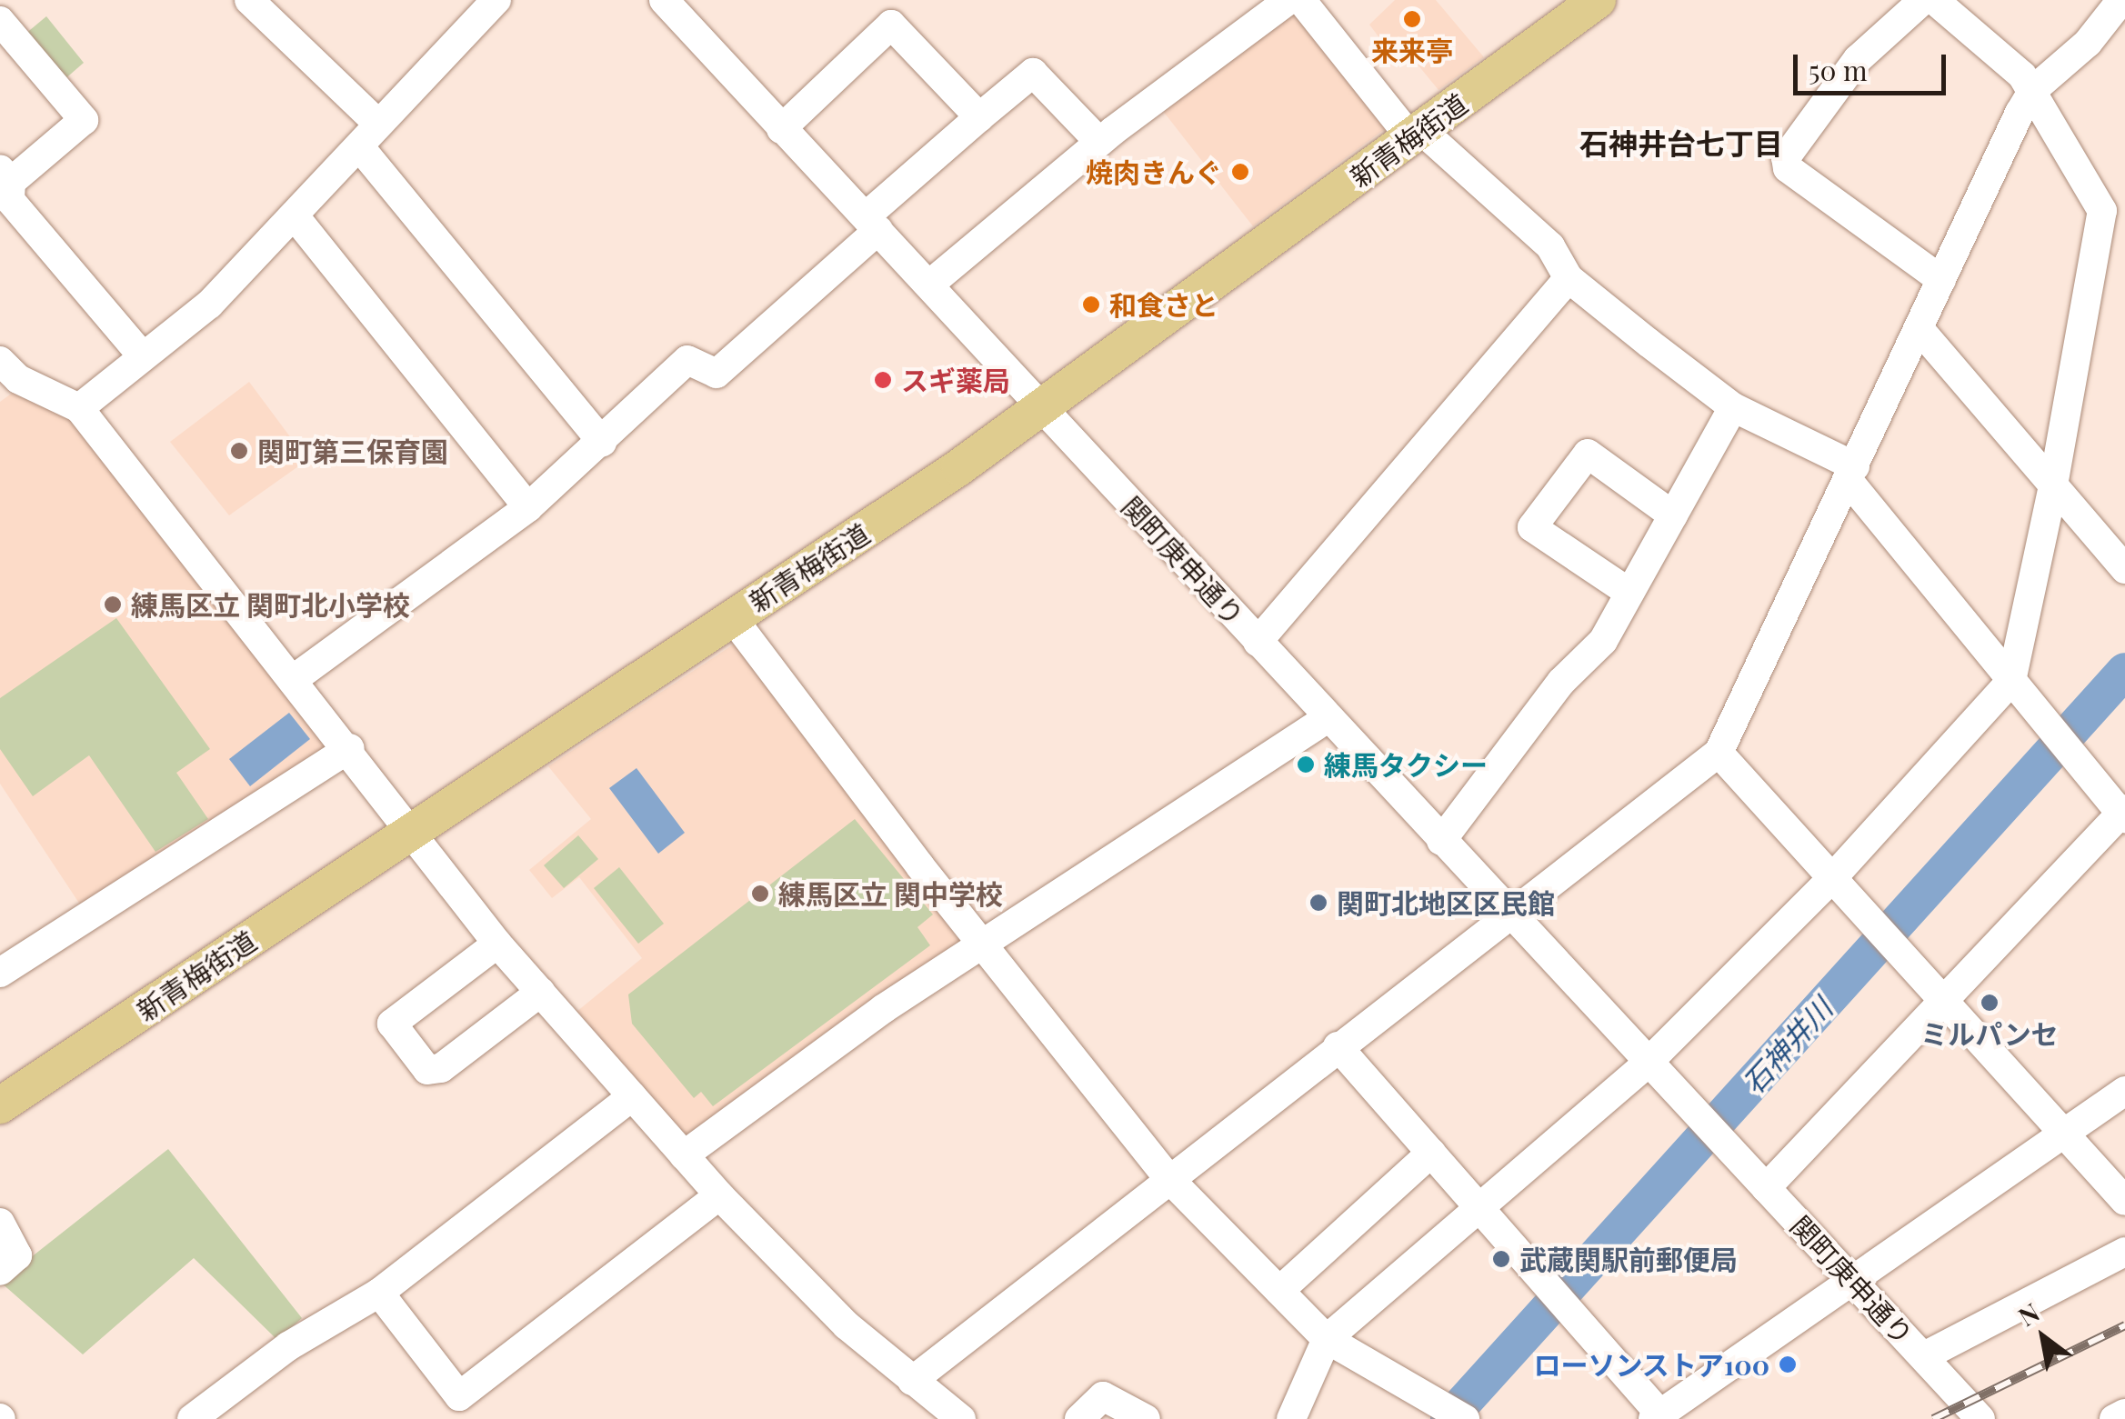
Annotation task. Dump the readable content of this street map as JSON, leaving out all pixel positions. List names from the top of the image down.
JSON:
{
  "streets": {
    "main road": ["新青梅街道"],
    "street": ["関町庚申通り"]
  },
  "crossings": [
    ["新青梅街道", "関町庚申通り"]
  ],
  "districts": ["石神井台七丁目"],
  "water": ["石神井川"],
  "places": [
    "来来亭",
    "焼肉きんぐ",
    "和食さと",
    "スギ薬局",
    "関町第三保育園",
    "練馬区立 関町北小学校",
    "練馬タクシー",
    "練馬区立 関中学校",
    "関町北地区区民館",
    "ミルパンセ",
    "武蔵関駅前郵便局",
    "ローソンストア100"
  ],
  "scale_bar": "50 m",
  "north": "top left"
}
